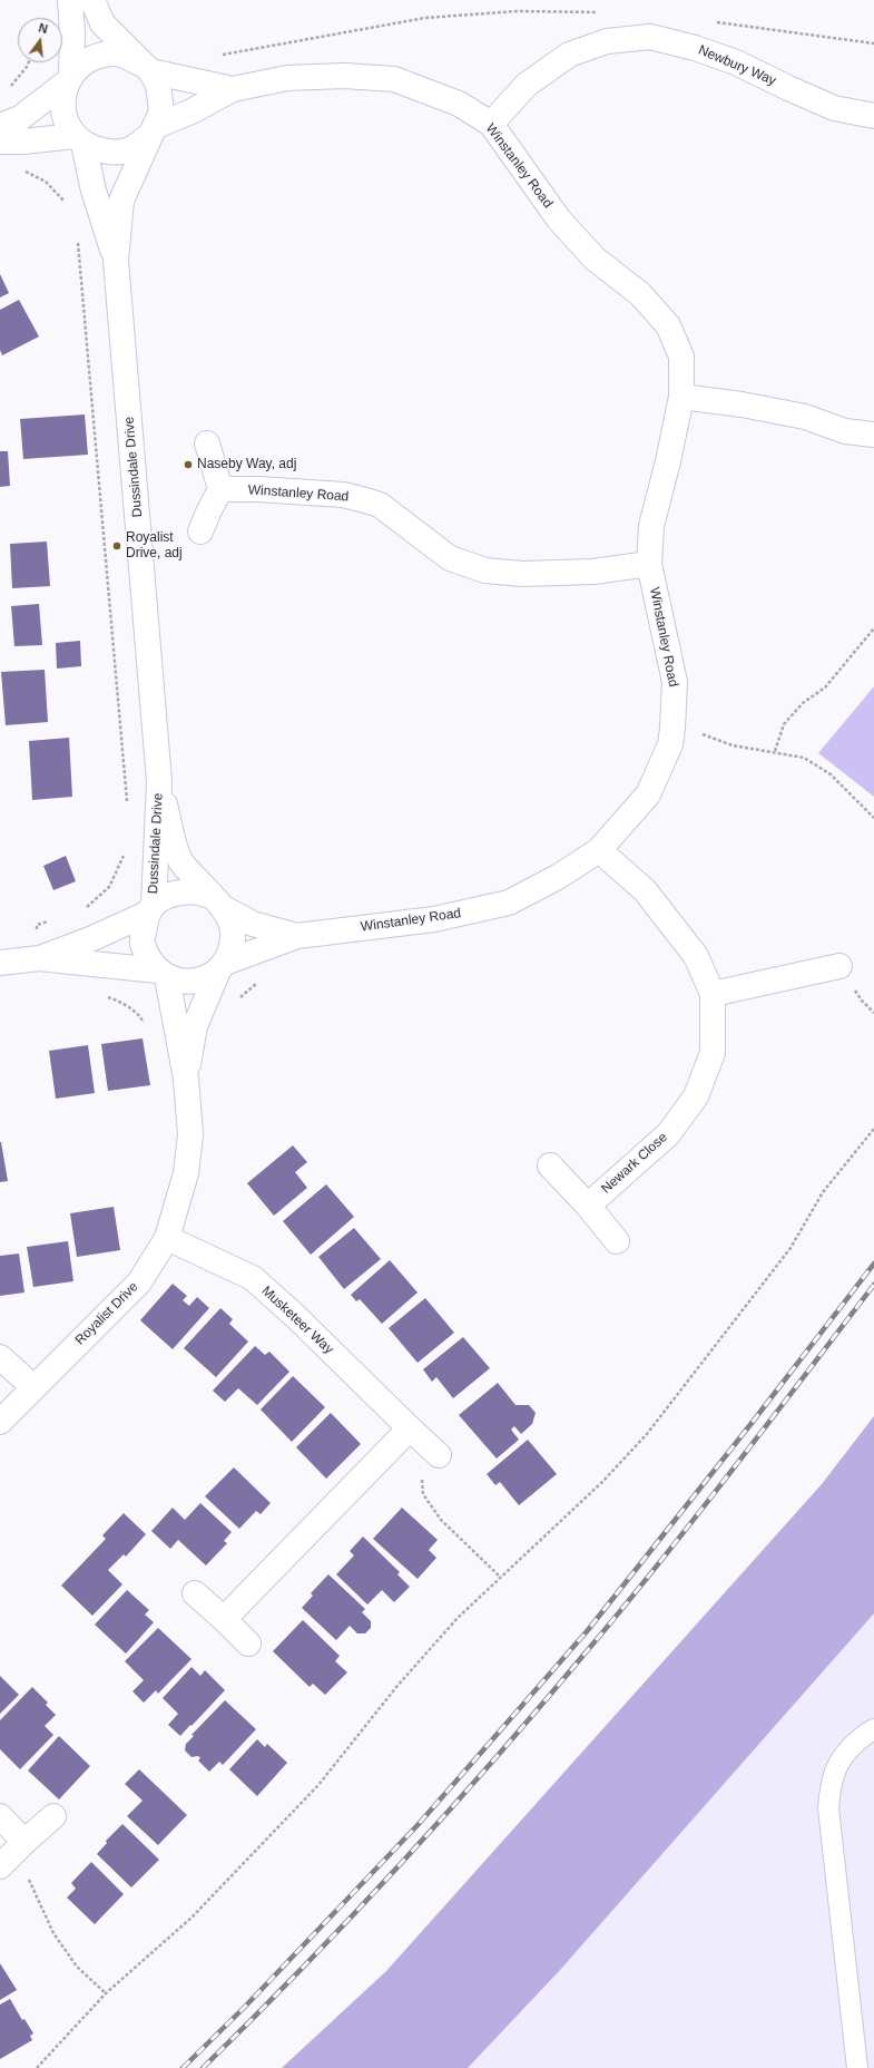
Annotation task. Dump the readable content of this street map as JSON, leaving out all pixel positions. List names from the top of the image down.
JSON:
{
  "streets": {
    "street": [
      "Newbury Way",
      "Winstanley Road",
      "Dussindale Drive",
      "Newark Close",
      "Royalist Drive",
      "Musketeer Way"
    ]
  },
  "crossings": [
    ["Newbury Way", "Winstanley Road"],
    ["Winstanley Road", "Dussindale Drive"],
    ["Winstanley Road", "Newark Close"],
    ["Winstanley Road", "Royalist Drive"],
    ["Dussindale Drive", "Royalist Drive"],
    ["Royalist Drive", "Musketeer Way"]
  ],
  "places": ["Naseby Way, adj", "Royalist Drive, adj"],
  "north": "top"
}
